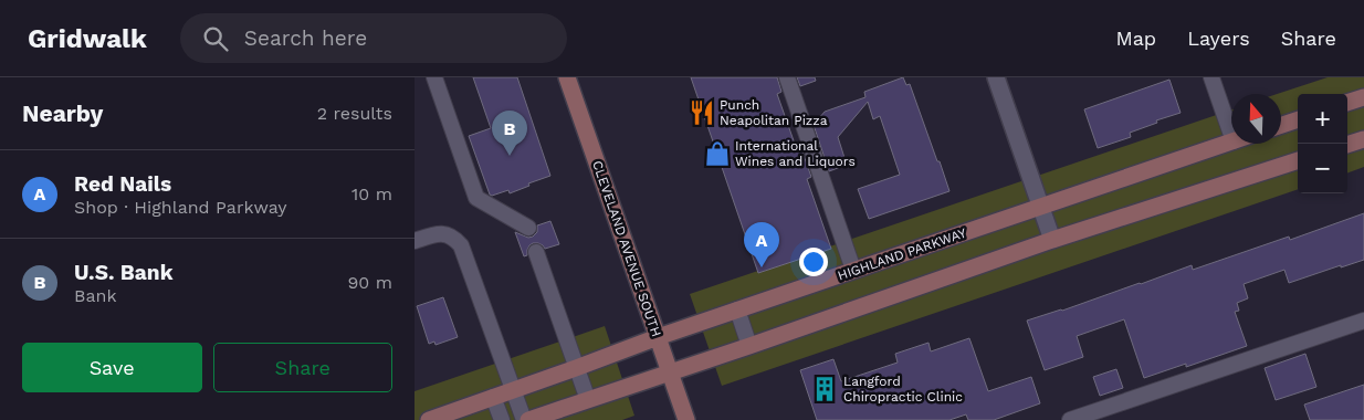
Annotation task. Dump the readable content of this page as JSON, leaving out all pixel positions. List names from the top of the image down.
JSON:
{
  "streets": {
    "street": ["CLEVELAND AVENUE SOUTH", "HIGHLAND PARKWAY"]
  },
  "crossings": [
    ["CLEVELAND AVENUE SOUTH", "HIGHLAND PARKWAY"]
  ],
  "places": {
    "restaurant": ["Punch Neapolitan Pizza"],
    "shop": ["International Wines and Liquors"],
    "building": ["Langford Chiropractic Clinic"]
  },
  "north": "top",
  "page": {
    "header": "Gridwalk",
    "search": "Search here",
    "nav": ["Map", "Layers", "Share"],
    "heading": ["Nearby", "2 results"],
    "map_buttons": ["+", "−"],
    "pins": ["B", "A"],
    "list": [
      {
        "mark": "A",
        "name": "Red Nails",
        "note": "Shop · Highland Parkway",
        "value": "10 m"
      },
      {
        "mark": "B",
        "name": "U.S. Bank",
        "note": "Bank",
        "value": "90 m"
      }
    ],
    "buttons": ["Save", "Share"]
  }
}
